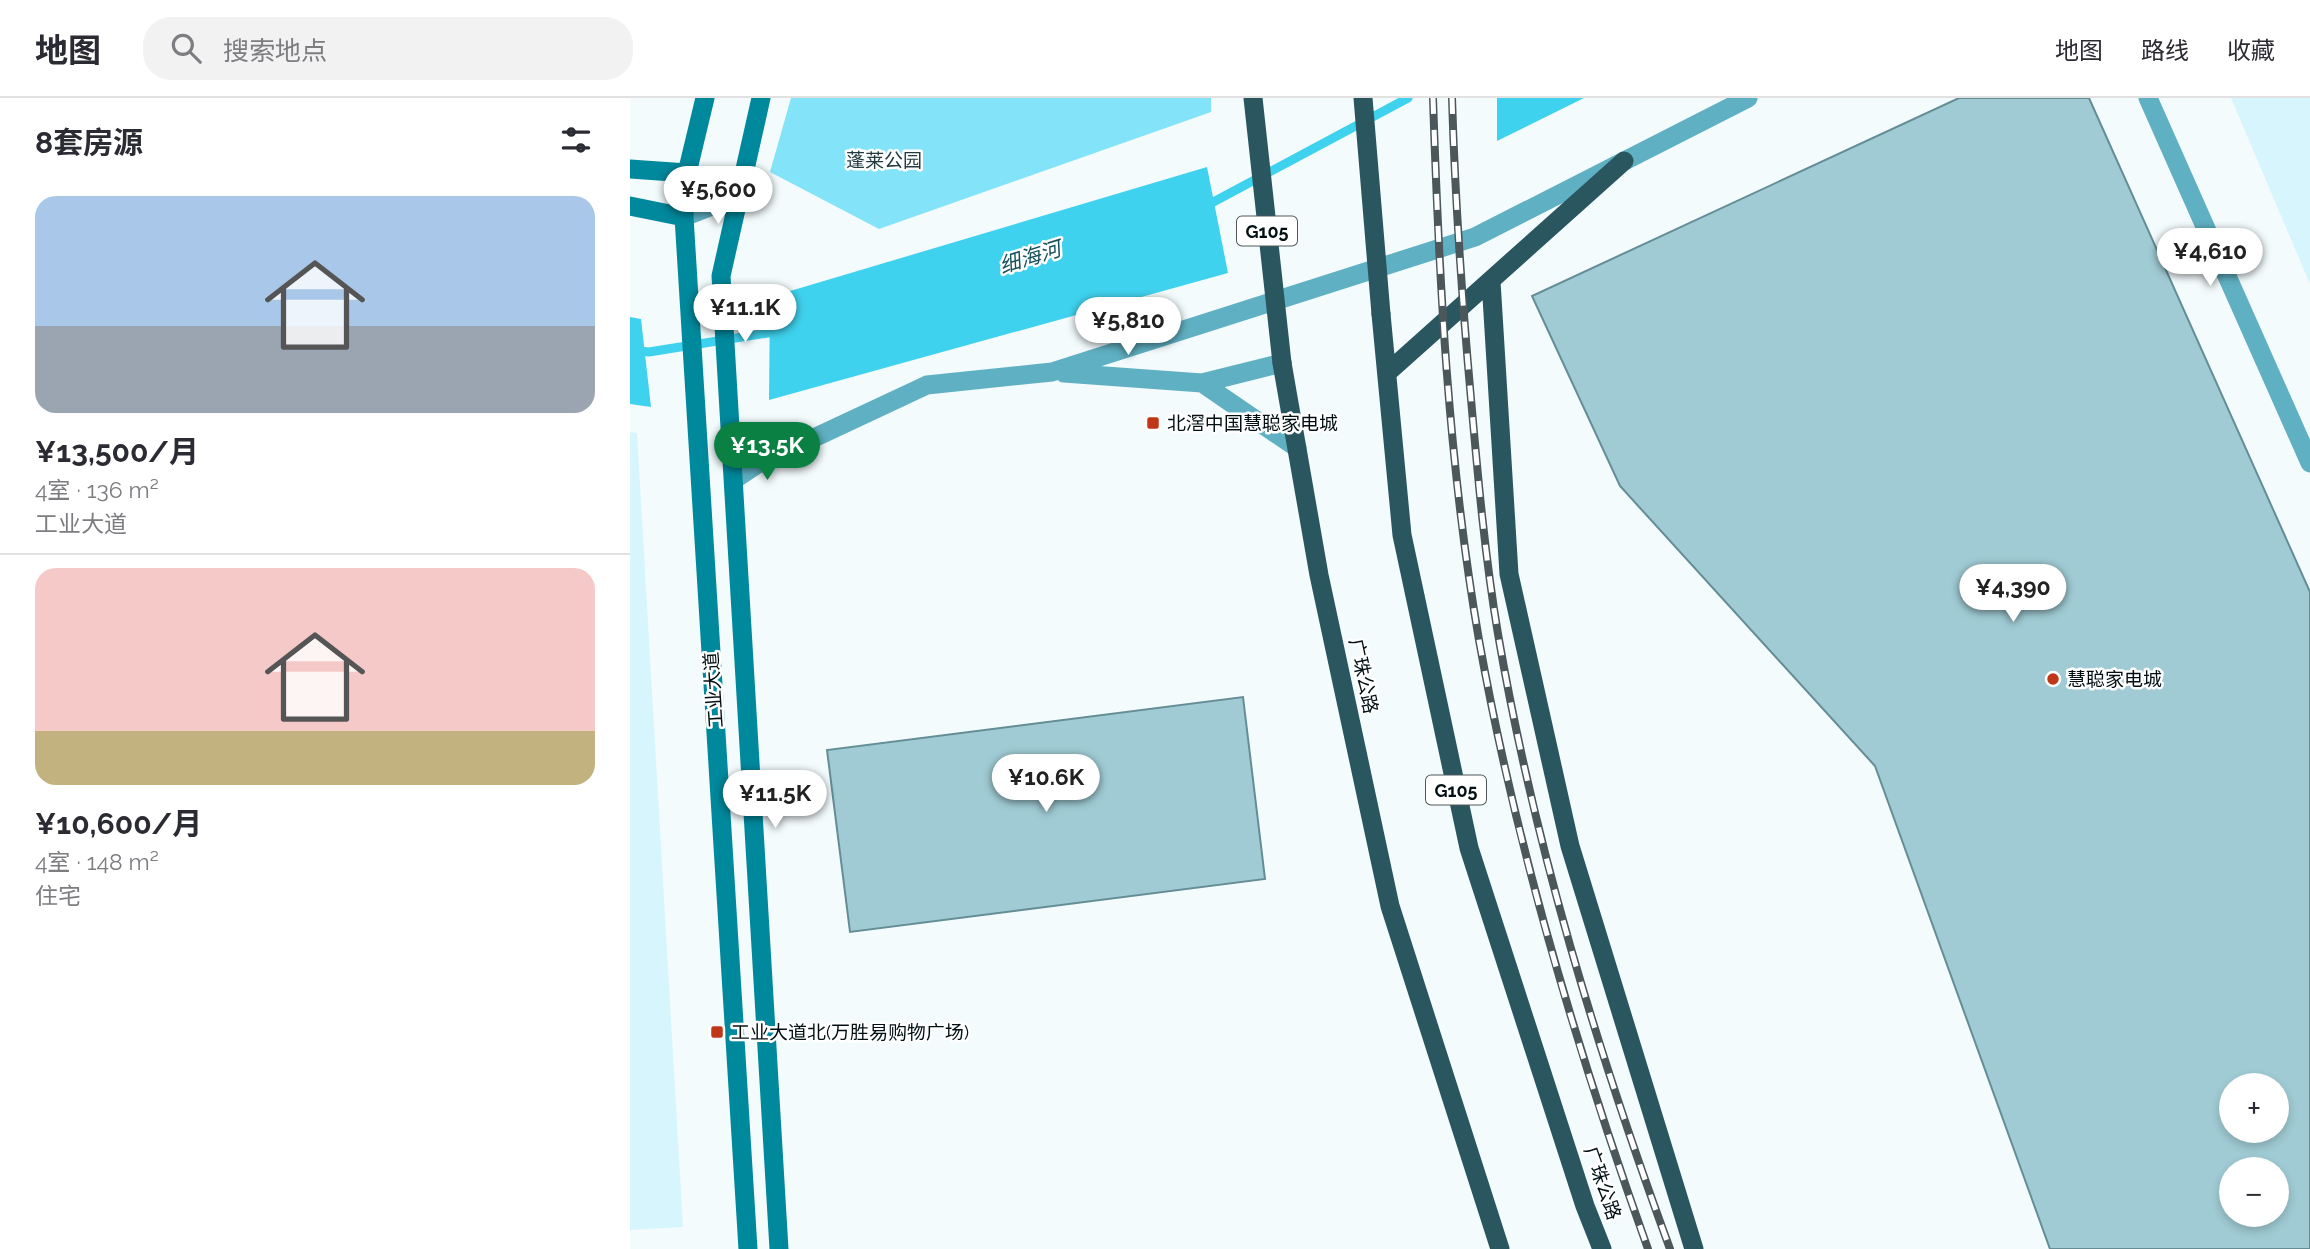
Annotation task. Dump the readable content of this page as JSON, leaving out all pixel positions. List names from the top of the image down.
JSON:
{
  "streets": {
    "highway": ["G105", "广珠公路"],
    "main road": ["工业大道"]
  },
  "water": ["细海河"],
  "parks": ["蓬莱公园"],
  "places": {
    "transit": ["北滘中国慧聪家电城", "工业大道北(万胜易购物广场)"],
    "other": ["慧聪家电城"]
  },
  "page": {
    "header": "地图",
    "search": "搜索地点",
    "nav": ["地图", "路线", "收藏"],
    "heading": "8套房源",
    "price": [
      "¥5,600",
      "¥4,610",
      "¥11.1K",
      "¥5,810",
      "¥13.5K",
      "¥4,390",
      "¥10.6K",
      "¥11.5K"
    ],
    "list": [
      {
        "name": "¥13,500/月",
        "note": "4室 · 136 m² · 工业大道"
      },
      {
        "name": "¥10,600/月",
        "note": "4室 · 148 m² · 住宅"
      }
    ],
    "map_buttons": ["+", "−"]
  }
}
